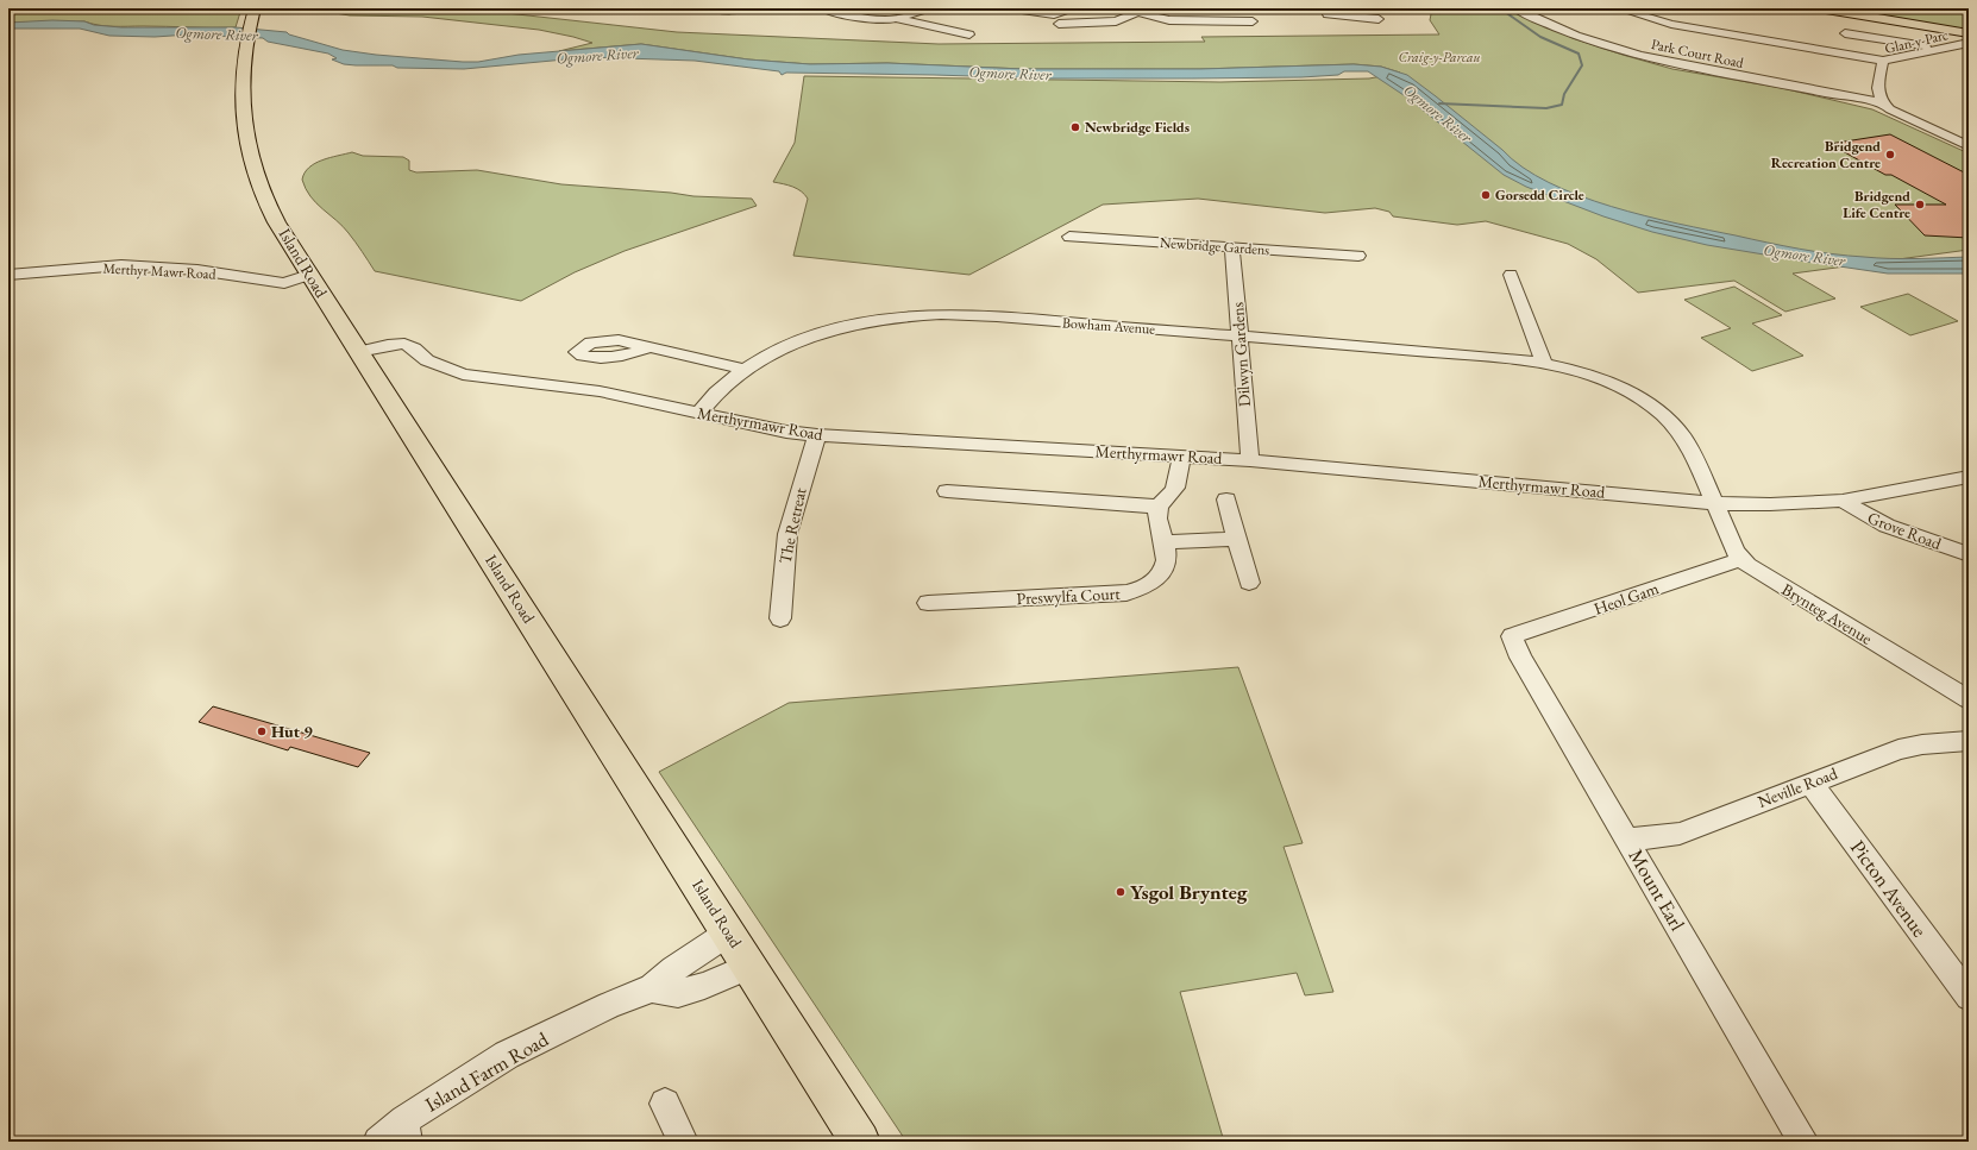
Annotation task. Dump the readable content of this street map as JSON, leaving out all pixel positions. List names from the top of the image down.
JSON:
{
  "streets": {
    "main road": ["Island Road"],
    "street": [
      "Glan-y-Parc",
      "Park Court Road",
      "Newbridge Gardens",
      "Merthyr Mawr Road",
      "Bowham Avenue",
      "Dilwyn Gardens",
      "Merthyrmawr Road",
      "The Retreat",
      "Grove Road",
      "Preswylfa Court",
      "Heol Gam",
      "Brynteg Avenue",
      "Neville Road",
      "Picton Avenue",
      "Mount Earl",
      "Island Farm Road"
    ]
  },
  "crossings": [
    ["Glan-y-Parc", "Park Court Road"],
    ["Newbridge Gardens", "Dilwyn Gardens"],
    ["Island Road", "Merthyr Mawr Road"],
    ["Island Road", "Merthyrmawr Road"],
    ["Island Road", "Island Farm Road"],
    ["Bowham Avenue", "Dilwyn Gardens"],
    ["Bowham Avenue", "Merthyrmawr Road"],
    ["Bowham Avenue", "Brynteg Avenue"],
    ["Dilwyn Gardens", "Merthyrmawr Road"],
    ["Merthyrmawr Road", "The Retreat"],
    ["Merthyrmawr Road", "Grove Road"],
    ["Merthyrmawr Road", "Brynteg Avenue"],
    ["Heol Gam", "Brynteg Avenue"],
    ["Heol Gam", "Mount Earl"],
    ["Neville Road", "Picton Avenue"],
    ["Neville Road", "Mount Earl"]
  ],
  "water": ["Ogmore River"],
  "parks": ["Craig-y-Parcau"],
  "places": [
    "Newbridge Fields",
    "Bridgend Recreation Centre",
    "Gorsedd Circle",
    "Bridgend Life Centre",
    "Hut 9",
    "Ysgol Brynteg"
  ]
}
